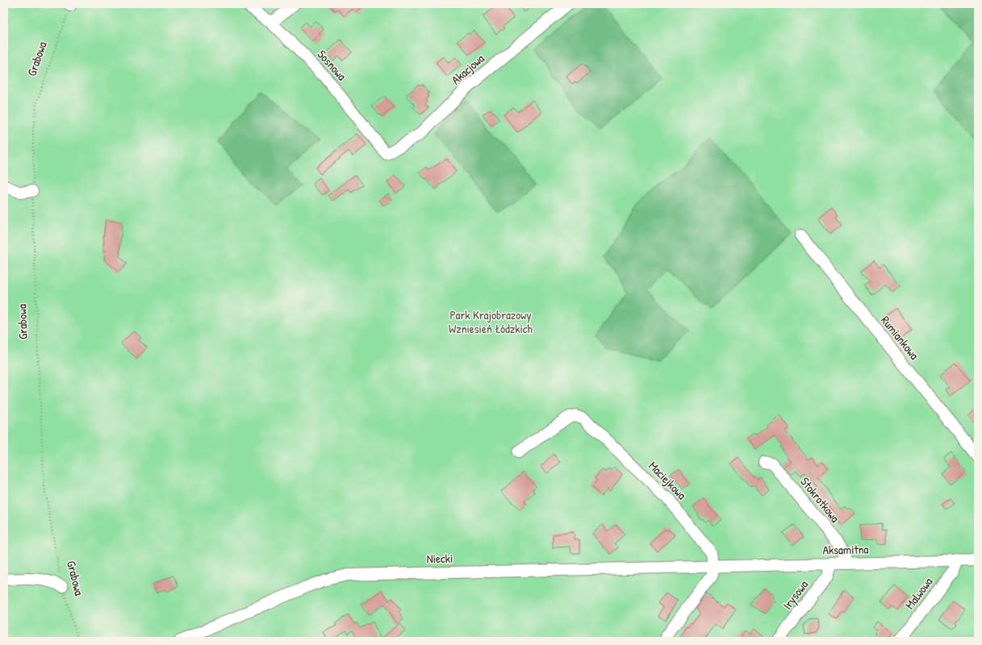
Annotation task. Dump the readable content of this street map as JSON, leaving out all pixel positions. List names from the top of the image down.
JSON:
{
  "streets": {
    "street": [
      "Sosnowa",
      "Akacjowa",
      "Rumiankowa",
      "Maciejkowa",
      "Stokrotkowa",
      "Aksamitna",
      "Niecki",
      "Malwowa",
      "Irysowa"
    ],
    "path": ["Grabowa"]
  },
  "crossings": [
    ["Sosnowa", "Akacjowa"],
    ["Maciejkowa", "Aksamitna"],
    ["Maciejkowa", "Niecki"],
    ["Stokrotkowa", "Aksamitna"],
    ["Aksamitna", "Niecki"],
    ["Aksamitna", "Malwowa"],
    ["Aksamitna", "Irysowa"]
  ],
  "parks": ["Park Krajobrazowy Wzniesień Łódzkich"]
}
